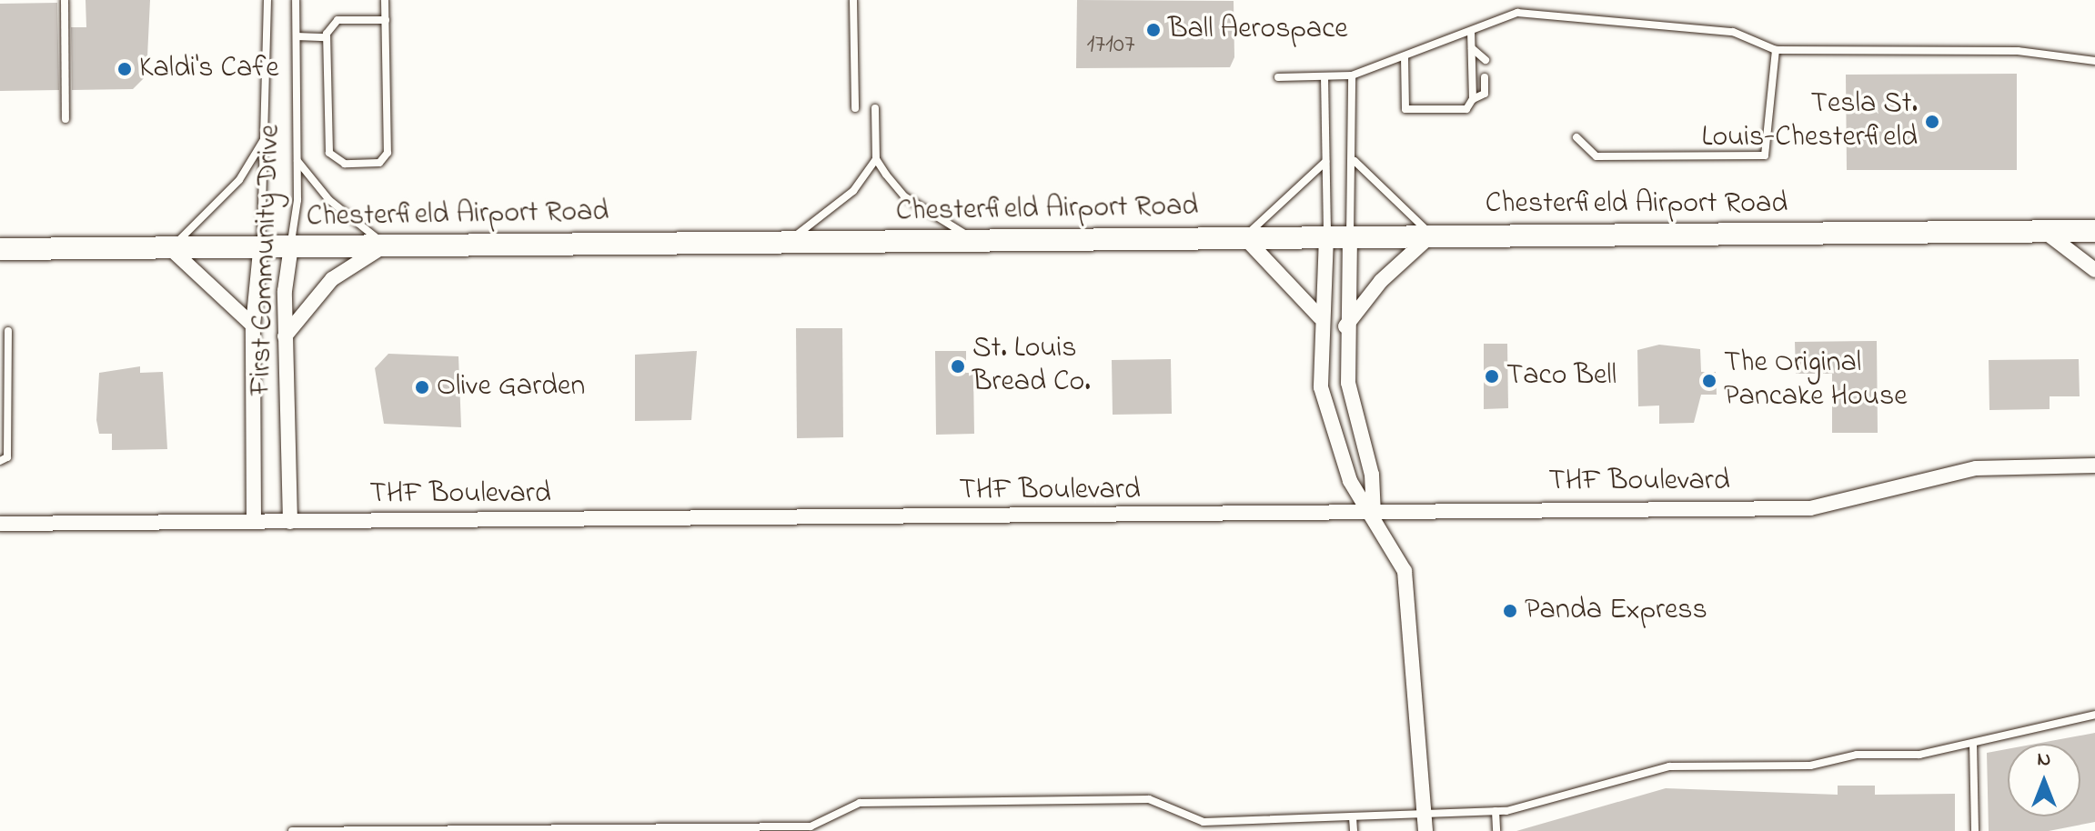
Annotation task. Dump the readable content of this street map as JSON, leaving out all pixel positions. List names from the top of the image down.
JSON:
{
  "streets": {
    "main road": ["Chesterfield Airport Road"],
    "street": ["First Community Drive", "THF Boulevard"]
  },
  "crossings": [
    ["Chesterfield Airport Road", "First Community Drive"],
    ["First Community Drive", "THF Boulevard"]
  ],
  "places": [
    "Ball Aerospace",
    "Kaldi's Cafe",
    "Tesla St. Louis-Chesterfield",
    "St. Louis Bread Co.",
    "Taco Bell",
    "The Original Pancake House",
    "Olive Garden",
    "Panda Express"
  ],
  "house_numbers": ["17107"],
  "north": "top"
}
